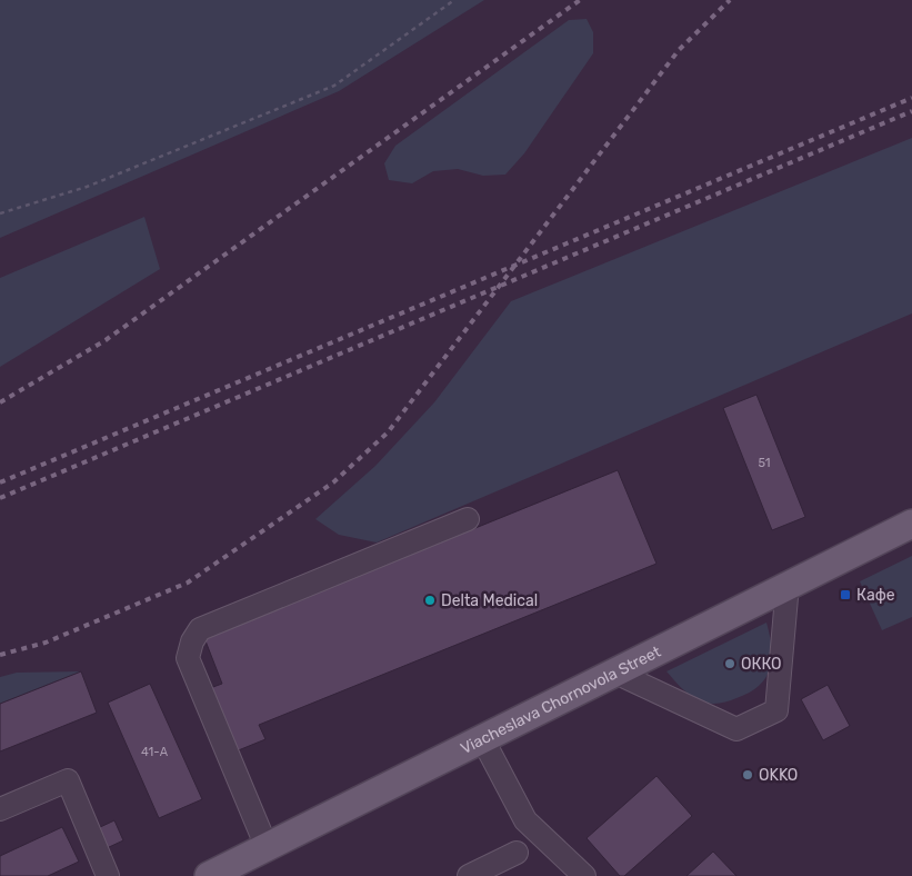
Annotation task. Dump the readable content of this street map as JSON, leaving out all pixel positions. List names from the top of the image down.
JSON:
{
  "streets": {
    "main road": ["Viacheslava Chornovola Street"]
  },
  "places": {
    "transit": ["Кафе"],
    "other": ["Delta Medical", "ОККО", "OKKO"]
  },
  "house_numbers": ["51", "41-А"]
}
